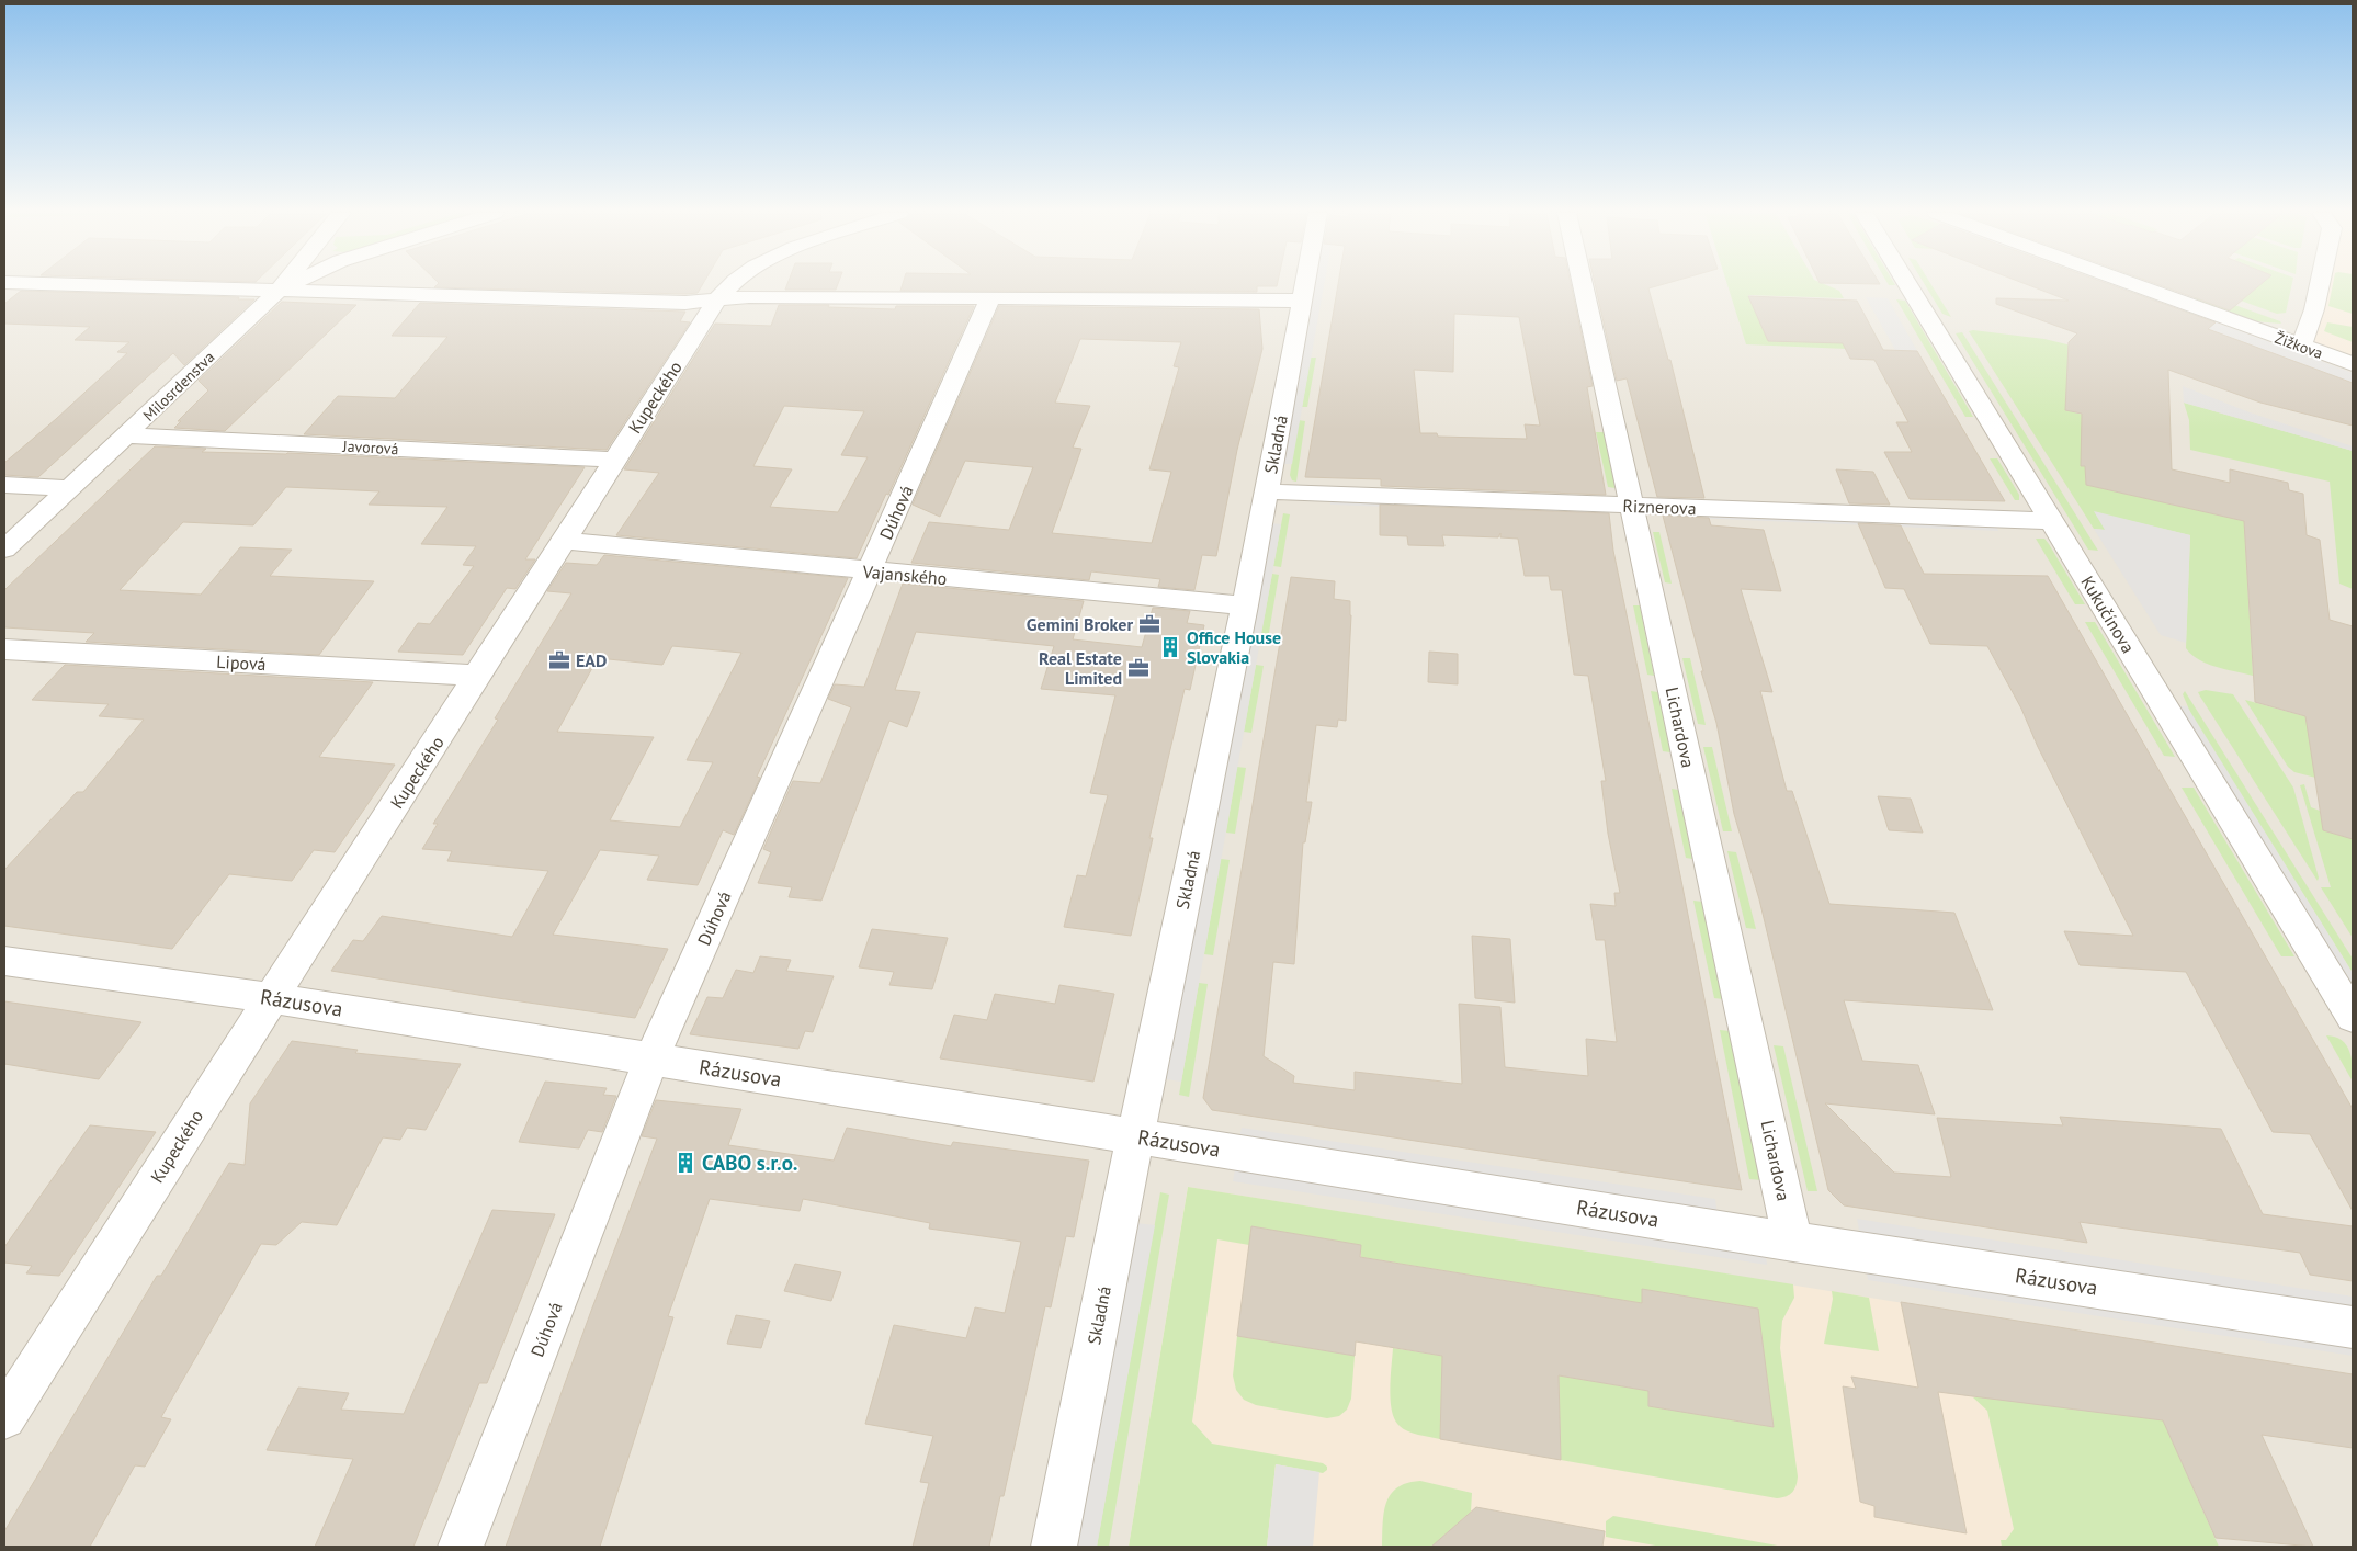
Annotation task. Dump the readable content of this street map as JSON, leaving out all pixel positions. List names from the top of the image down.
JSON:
{
  "streets": {
    "street": [
      "Žižkova",
      "Milosrdenstva",
      "Kupeckého",
      "Skladná",
      "Javorová",
      "Riznerova",
      "Dúhová",
      "Vajanského",
      "Kukučínova",
      "Lipová",
      "Lichardova",
      "Rázusova"
    ]
  },
  "crossings": [
    ["Milosrdenstva", "Javorová"],
    ["Kupeckého", "Javorová"],
    ["Kupeckého", "Vajanského"],
    ["Kupeckého", "Lipová"],
    ["Kupeckého", "Rázusova"],
    ["Skladná", "Riznerova"],
    ["Skladná", "Vajanského"],
    ["Skladná", "Rázusova"],
    ["Riznerova", "Kukučínova"],
    ["Riznerova", "Lichardova"],
    ["Dúhová", "Vajanského"],
    ["Dúhová", "Rázusova"],
    ["Lichardova", "Rázusova"]
  ],
  "places": {
    "office": ["Gemini Broker", "EAD", "Real Estate Limited"],
    "building": ["Office House Slovakia", "CABO s.r.o."]
  }
}
